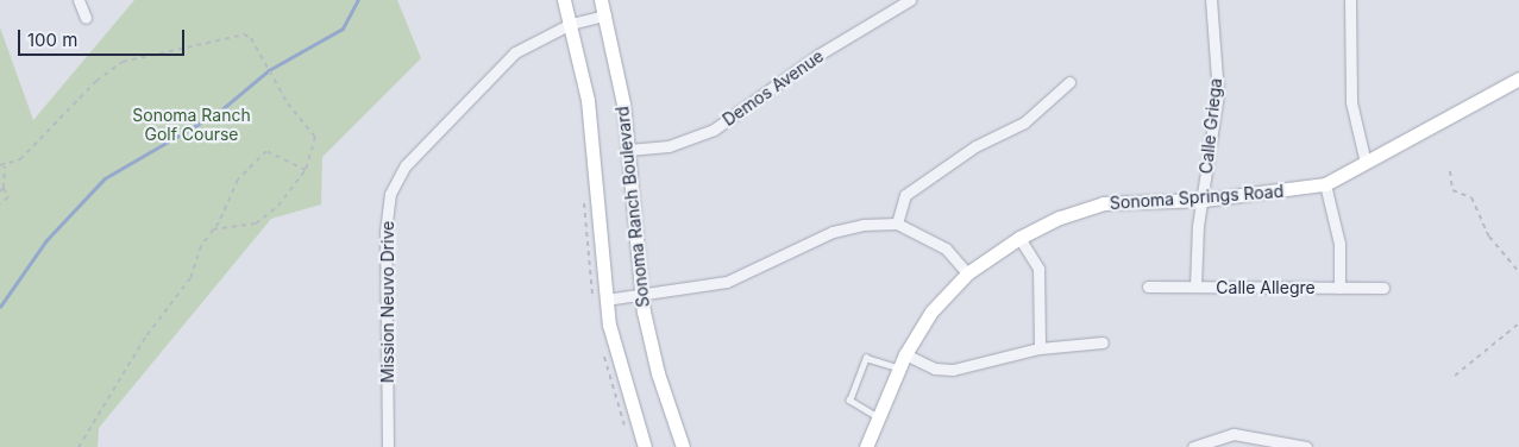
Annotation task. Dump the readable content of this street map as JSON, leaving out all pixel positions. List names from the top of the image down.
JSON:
{
  "streets": {
    "main road": ["Sonoma Springs Road", "Sonoma Ranch Boulevard"],
    "street": [
      "Demos Avenue",
      "Calle Griega",
      "Calle Allegre",
      "Mission Neuvo Drive"
    ]
  },
  "crossings": [
    ["Demos Avenue", "Sonoma Ranch Boulevard"],
    ["Calle Griega", "Sonoma Springs Road"],
    ["Calle Griega", "Calle Allegre"],
    ["Sonoma Ranch Boulevard", "Mission Neuvo Drive"]
  ],
  "parks": ["Sonoma Ranch Golf Course"],
  "scale_bar": "100 m"
}
